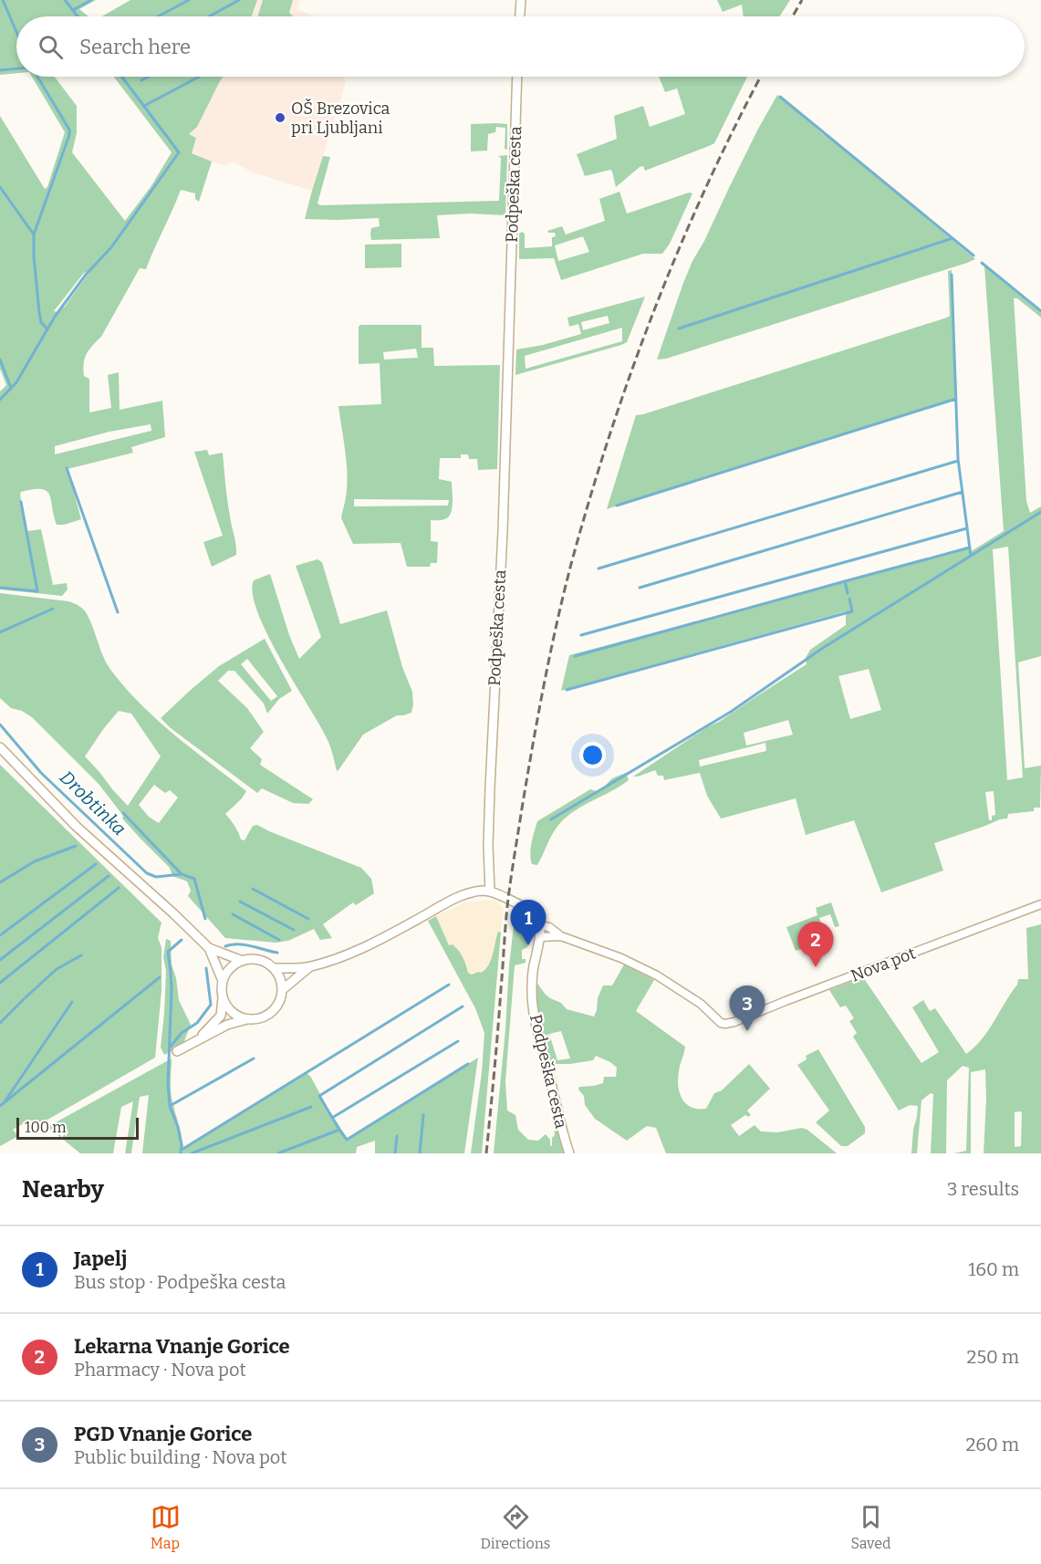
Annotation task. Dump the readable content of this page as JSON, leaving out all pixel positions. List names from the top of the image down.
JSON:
{
  "streets": {
    "main road": ["Podpeška cesta"],
    "street": ["Nova pot"]
  },
  "water": ["Drobtinka"],
  "places": ["OŠ Brezovica pri Ljubljani"],
  "scale_bar": "100 m",
  "page": {
    "search": "Search here",
    "pins": ["1", "2", "3"],
    "scale": "100 m",
    "heading": ["Nearby", "3 results"],
    "list": [
      {
        "mark": "1",
        "name": "Japelj",
        "note": "Bus stop · Podpeška cesta",
        "value": "160 m"
      },
      {
        "mark": "2",
        "name": "Lekarna Vnanje Gorice",
        "note": "Pharmacy · Nova pot",
        "value": "250 m"
      },
      {
        "mark": "3",
        "name": "PGD Vnanje Gorice",
        "note": "Public building · Nova pot",
        "value": "260 m"
      }
    ],
    "nav": ["Map", "Directions", "Saved"]
  }
}
